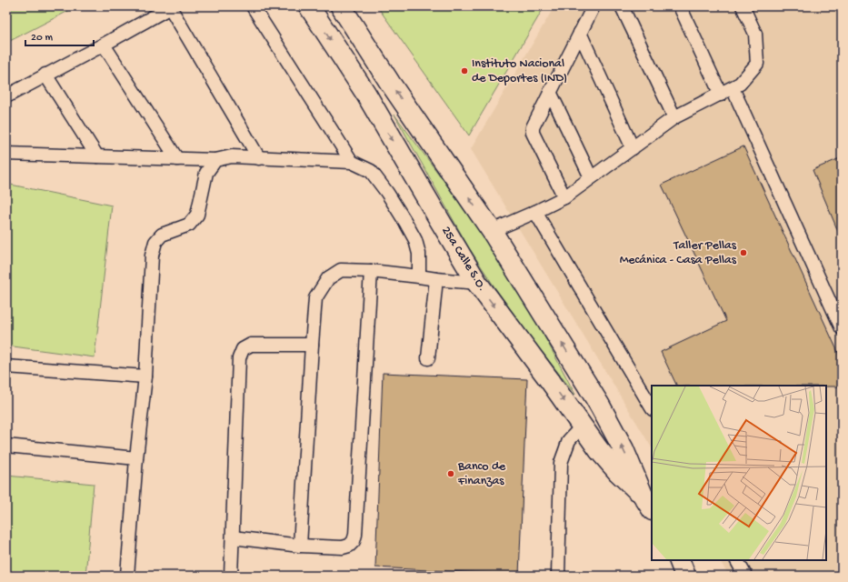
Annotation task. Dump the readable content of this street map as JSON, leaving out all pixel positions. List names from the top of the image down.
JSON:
{
  "streets": {
    "street": ["25a Calle S.O."]
  },
  "places": ["Instituto Nacional de Deportes (IND)", "Taller Pellas Mecánica - Casa Pellas", "Banco de Finanzas"],
  "scale_bar": "20 m"
}
